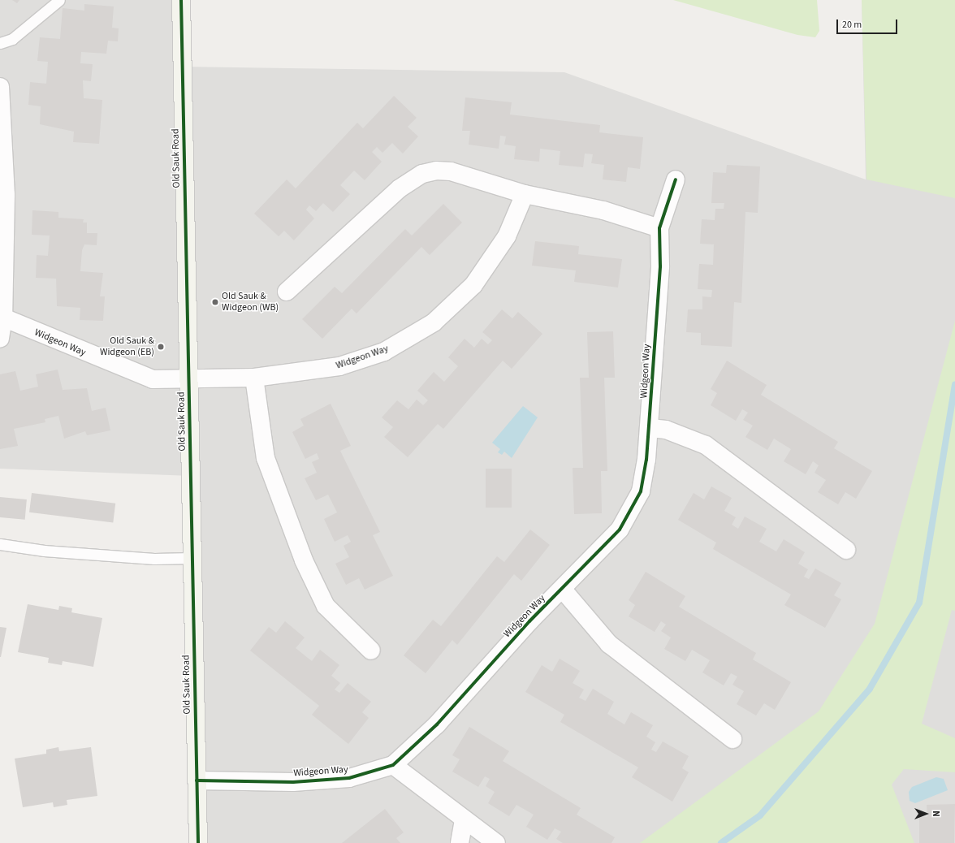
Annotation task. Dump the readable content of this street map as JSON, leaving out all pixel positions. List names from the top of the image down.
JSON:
{
  "streets": {
    "street": ["Old Sauk Road", "Widgeon Way"]
  },
  "crossings": [
    ["Old Sauk Road", "Widgeon Way"]
  ],
  "places": ["Old Sauk & Widgeon (WB)", "Old Sauk & Widgeon (EB)"],
  "scale_bar": "20 m",
  "north": "right"
}
